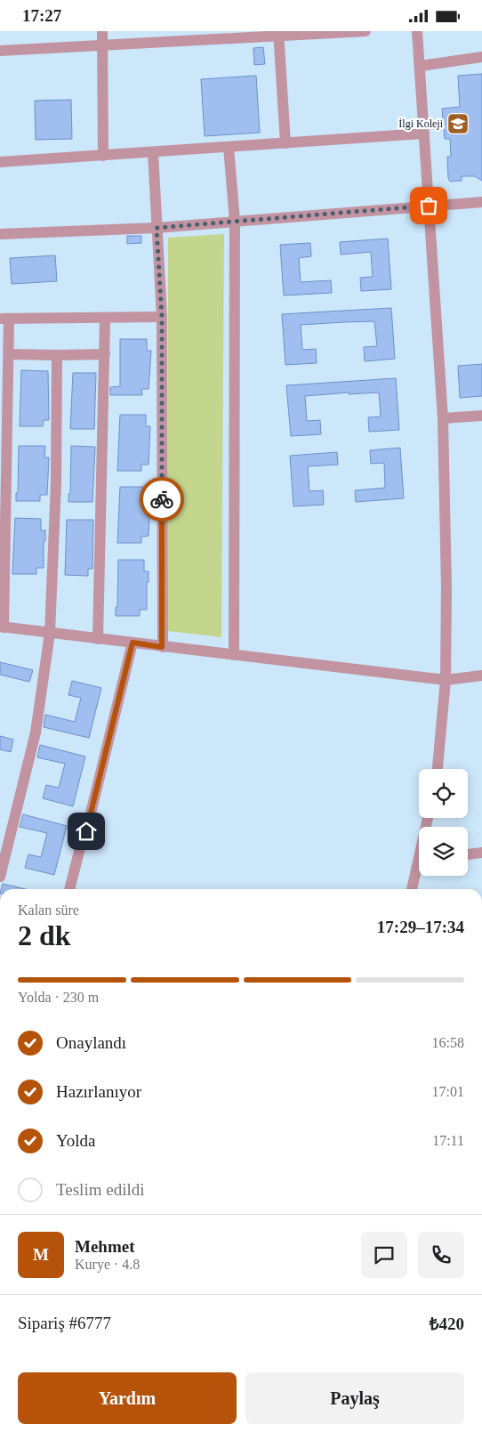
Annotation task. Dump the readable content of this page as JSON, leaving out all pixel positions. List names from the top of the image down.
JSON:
{
  "places": {
    "school or university": ["İlgi Koleji"]
  },
  "page": {
    "status": "17:27",
    "heading": ["2 dk", "Kalan süre", "17:29–17:34"],
    "panel": [
      "Mehmet",
      "Kurye · 4.8",
      "Sipariş #6777",
      "₺420"
    ],
    "bar": "Yolda · 230 m",
    "list": [
      ["Onaylandı", "16:58"],
      ["Hazırlanıyor", "17:01"],
      ["Yolda", "17:11"],
      "Teslim edildi"
    ],
    "round": "M",
    "buttons": ["Yardım", "Paylaş"]
  }
}
